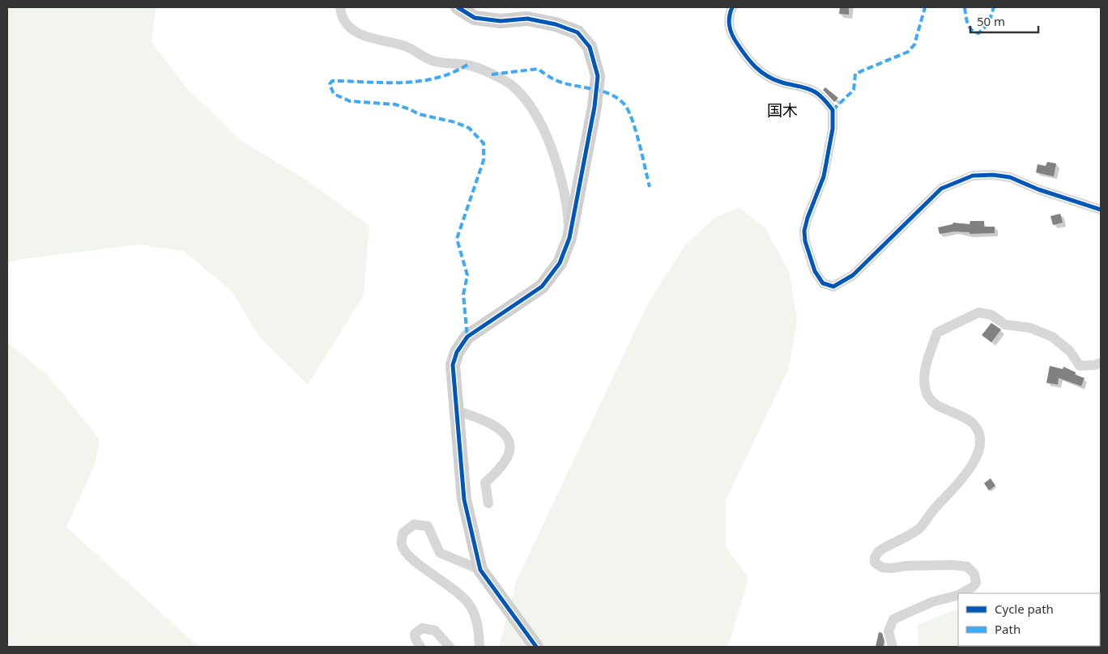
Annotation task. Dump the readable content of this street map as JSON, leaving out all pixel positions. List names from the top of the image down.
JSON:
{
  "districts": ["国木"],
  "legend": ["Cycle path", "Path"],
  "scale_bar": "50 m"
}
